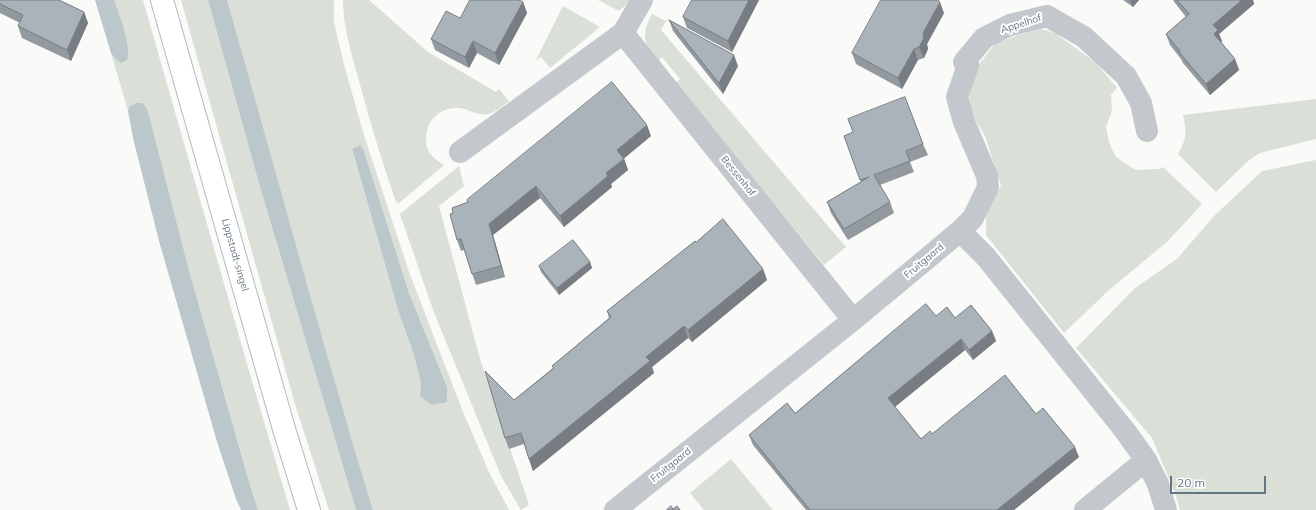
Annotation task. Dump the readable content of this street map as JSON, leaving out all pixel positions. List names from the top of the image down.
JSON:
{
  "streets": {
    "main road": ["Lippstadt-singel"],
    "street": ["Appelhof", "Bessenhof", "Fruitgaard"]
  },
  "crossings": [
    ["Appelhof", "Fruitgaard"],
    ["Bessenhof", "Fruitgaard"]
  ],
  "scale_bar": "20 m"
}
